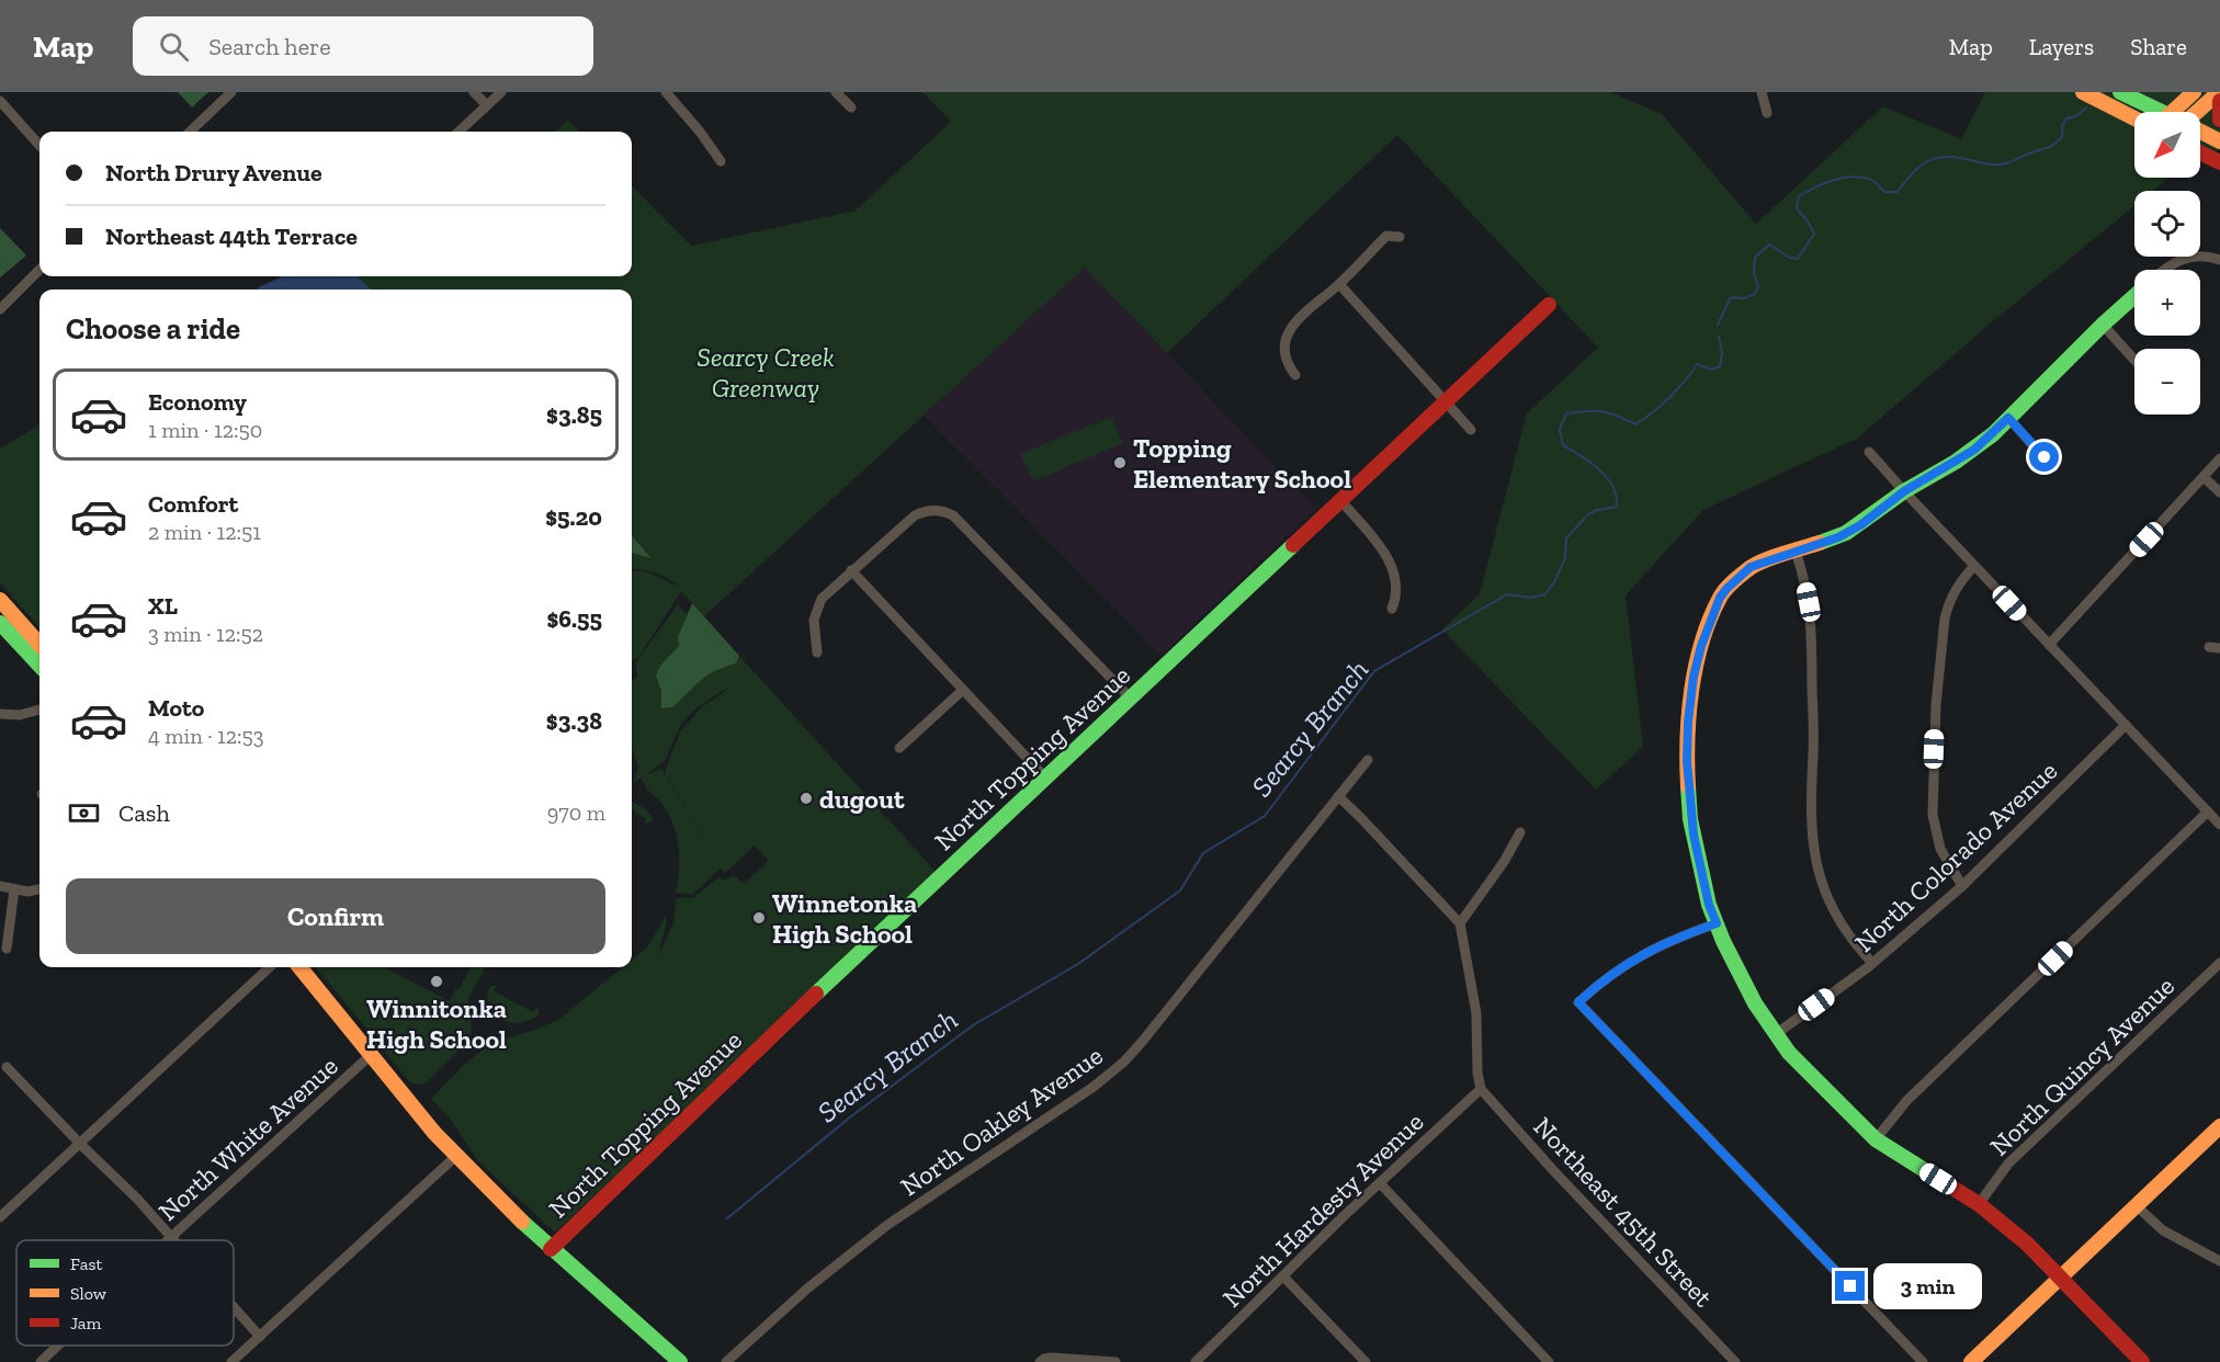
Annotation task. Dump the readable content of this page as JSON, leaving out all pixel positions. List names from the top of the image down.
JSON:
{
  "streets": {
    "street": [
      "North Topping Avenue",
      "North Colorado Avenue",
      "North Quincy Avenue",
      "North Oakley Avenue",
      "North White Avenue",
      "North Hardesty Avenue",
      "Northeast 45th Street"
    ]
  },
  "crossings": [
    ["North Hardesty Avenue", "Northeast 45th Street"]
  ],
  "water": ["Searcy Branch"],
  "parks": ["Searcy Creek Greenway"],
  "places": [
    "Topping Elementary School",
    "dugout",
    "Winnetonka High School",
    "Winnitonka High School"
  ],
  "legend": ["Fast", "Slow", "Jam"],
  "north": "bottom left",
  "page": {
    "header": "Map",
    "search": "Search here",
    "nav": ["Map", "Layers", "Share"],
    "map_buttons": ["+", "−"],
    "banner": ["North Drury Avenue", "Northeast 44th Terrace"],
    "heading": "Choose a ride",
    "list": [
      {
        "name": "Economy",
        "note": "1 min · 12:50",
        "value": "$3.85"
      },
      {
        "name": "Comfort",
        "note": "2 min · 12:51",
        "value": "$5.20"
      },
      {
        "name": "XL",
        "note": "3 min · 12:52",
        "value": "$6.55"
      },
      {
        "name": "Moto",
        "note": "4 min · 12:53",
        "value": "$3.38"
      }
    ],
    "pay": ["Cash", "970 m"],
    "buttons": "Confirm",
    "bubble": "3 min"
  }
}
